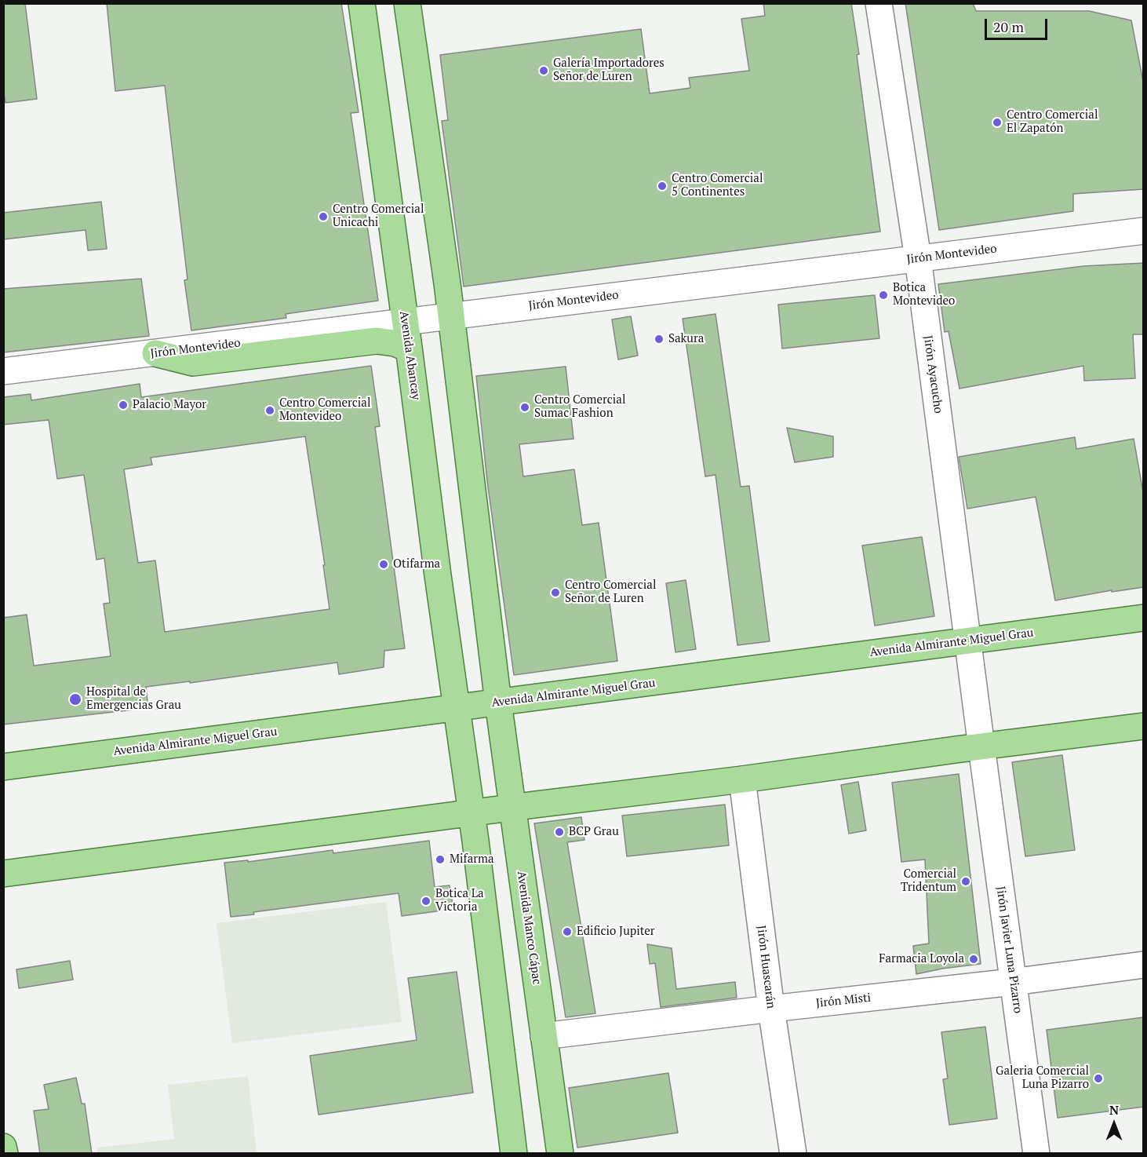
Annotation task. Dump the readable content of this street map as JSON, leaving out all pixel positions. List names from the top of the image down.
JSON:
{
  "streets": {
    "main road": ["Avenida Abancay", "Avenida Almirante Miguel Grau", "Avenida Manco Cápac"],
    "street": [
      "Jirón Montevideo",
      "Jirón Ayacucho",
      "Jirón Javier Luna Pizarro",
      "Jirón Huascarán",
      "Jirón Misti"
    ]
  },
  "crossings": [
    ["Jirón Montevideo", "Avenida Abancay"],
    ["Jirón Montevideo", "Jirón Ayacucho"],
    ["Avenida Abancay", "Avenida Almirante Miguel Grau"],
    ["Jirón Ayacucho", "Avenida Almirante Miguel Grau"],
    ["Jirón Ayacucho", "Jirón Javier Luna Pizarro"],
    ["Avenida Almirante Miguel Grau", "Avenida Manco Cápac"],
    ["Avenida Manco Cápac", "Jirón Misti"],
    ["Jirón Javier Luna Pizarro", "Jirón Misti"],
    ["Jirón Huascarán", "Jirón Misti"]
  ],
  "places": [
    "Galería Importadores Señor de Luren",
    "Centro Comercial El Zapatón",
    "Centro Comercial 5 Continentes",
    "Centro Comercial Unicachi",
    "Botica Montevideo",
    "Sakura",
    "Palacio Mayor",
    "Centro Comercial Sumac Fashion",
    "Centro Comercial Montevideo",
    "Otifarma",
    "Centro Comercial Señor de Luren",
    "Hospital de Emergencias Grau",
    "BCP Grau",
    "Mifarma",
    "Comercial Tridentum",
    "Botica La Victoria",
    "Edificio Jupiter",
    "Farmacia Loyola",
    "Galeria Comercial Luna Pizarro"
  ],
  "scale_bar": "20 m",
  "north": "top"
}
